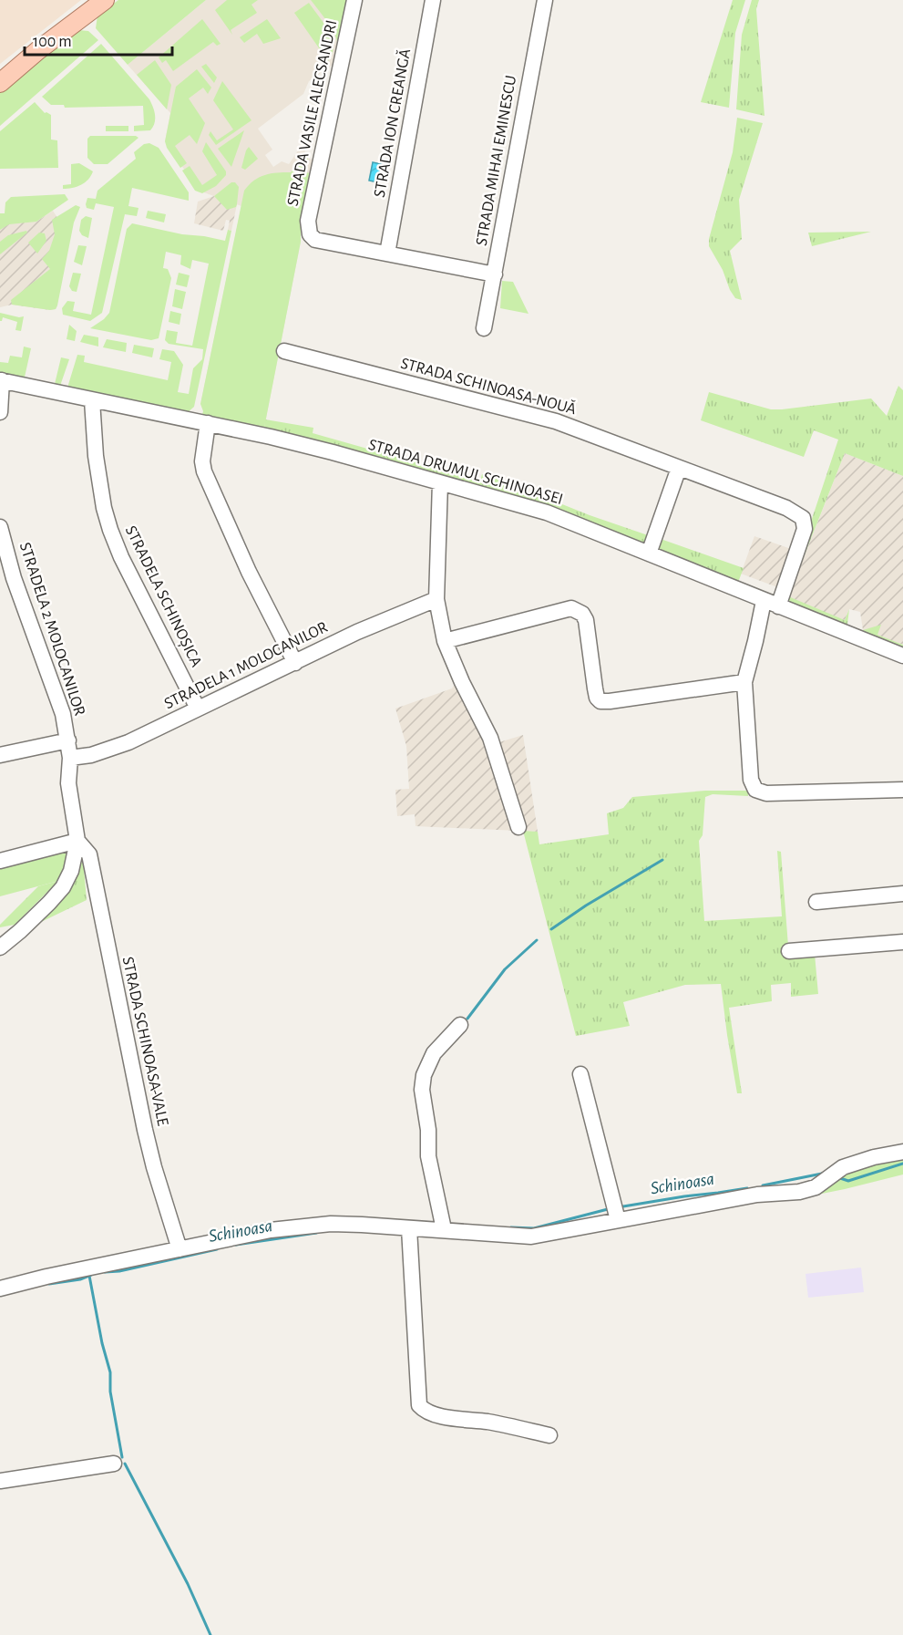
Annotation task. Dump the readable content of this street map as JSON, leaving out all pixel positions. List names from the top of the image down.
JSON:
{
  "streets": {
    "street": [
      "STRADA VASILE ALECSANDRI",
      "STRADA ION CREANGĂ",
      "STRADA MIHAI EMINESCU",
      "STRADA SCHINOASA-NOUĂ",
      "STRADA DRUMUL SCHINOASEI",
      "STRADELA SCHINOȘICA",
      "STRADELA 2 MOLOCANILOR",
      "STRADELA 1 MOLOCANILOR",
      "STRADA SCHINOASA-VALE"
    ]
  },
  "crossings": [
    ["STRADA VASILE ALECSANDRI", "STRADA ION CREANGĂ"],
    ["STRADA SCHINOASA-NOUĂ", "STRADA DRUMUL SCHINOASEI"],
    ["STRADA DRUMUL SCHINOASEI", "STRADELA SCHINOȘICA"],
    ["STRADELA SCHINOȘICA", "STRADELA 1 MOLOCANILOR"],
    ["STRADELA 2 MOLOCANILOR", "STRADELA 1 MOLOCANILOR"],
    ["STRADELA 2 MOLOCANILOR", "STRADA SCHINOASA-VALE"]
  ],
  "water": ["Schinoasa"],
  "scale_bar": "100 m"
}
